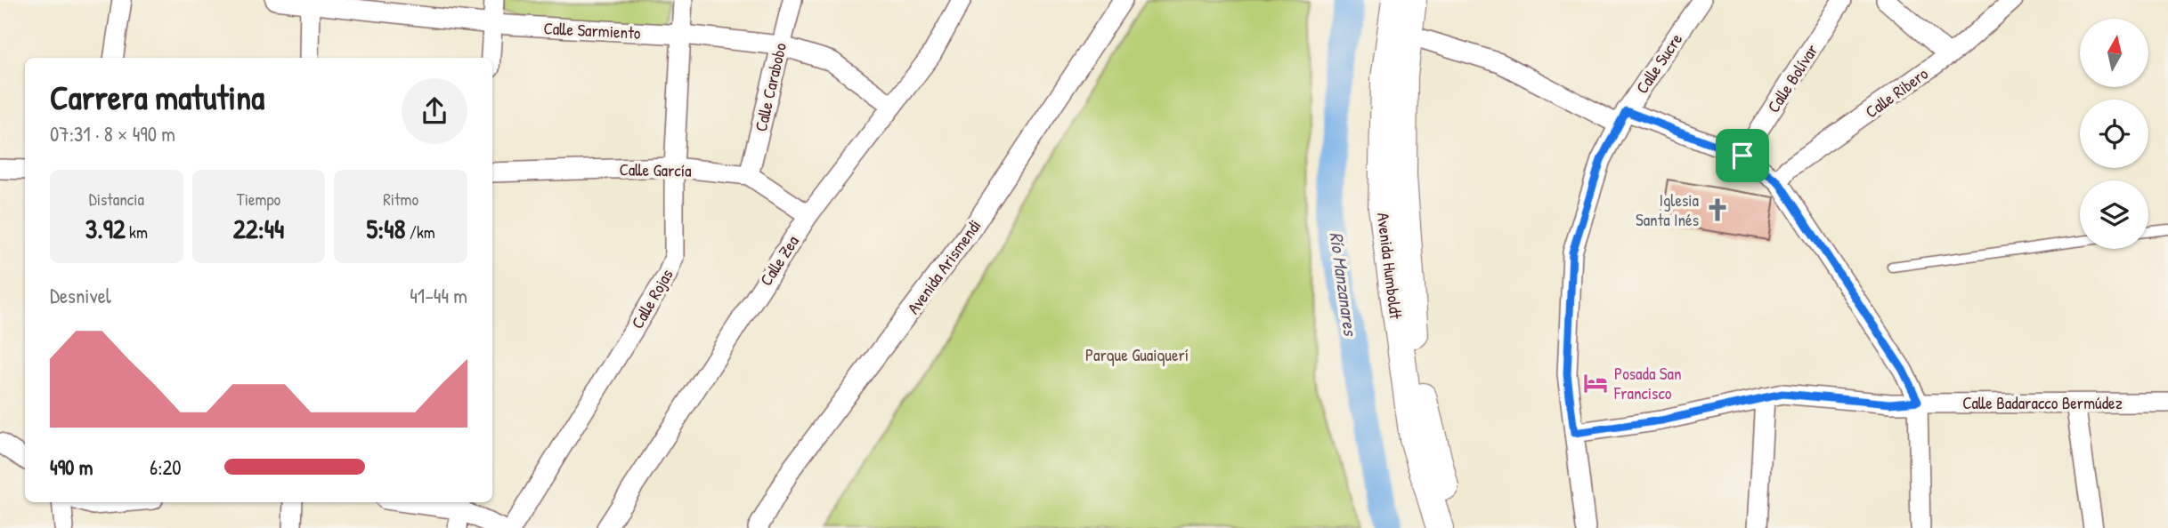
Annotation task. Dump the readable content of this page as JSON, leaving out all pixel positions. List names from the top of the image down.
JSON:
{
  "streets": {
    "main road": ["Avenida Humboldt"],
    "street": [
      "Calle Sarmiento",
      "Calle Sucre",
      "Calle Bolívar",
      "Calle Carabobo",
      "Calle Ribero",
      "Calle García",
      "Calle Zea",
      "Avenida Arismendi",
      "Calle Rojas",
      "Calle Badaracco Bermúdez"
    ]
  },
  "crossings": [
    ["Calle Sarmiento", "Calle Carabobo"],
    ["Calle Sarmiento", "Calle Zea"],
    ["Calle Sarmiento", "Calle Rojas"],
    ["Calle Sucre", "Calle Badaracco Bermúdez"],
    ["Calle Carabobo", "Calle García"],
    ["Calle García", "Calle Zea"],
    ["Calle García", "Calle Rojas"]
  ],
  "water": ["Río Manzanares"],
  "parks": ["Parque Guaiquerí"],
  "places": {
    "church": ["Iglesia Santa Inés"],
    "hotel": ["Posada San Francisco"]
  },
  "north": "top",
  "page": {
    "heading": ["Carrera matutina", "07:31 · 8 × 490 m"],
    "stats": [
      ["Distancia", "3.92 km"],
      ["Tiempo", "22:44"],
      ["Ritmo", "5:48 /km"]
    ],
    "chart": ["Desnivel", "41–44 m"],
    "list": [
      {
        "name": "490 m",
        "note": "6:20"
      }
    ]
  }
}
